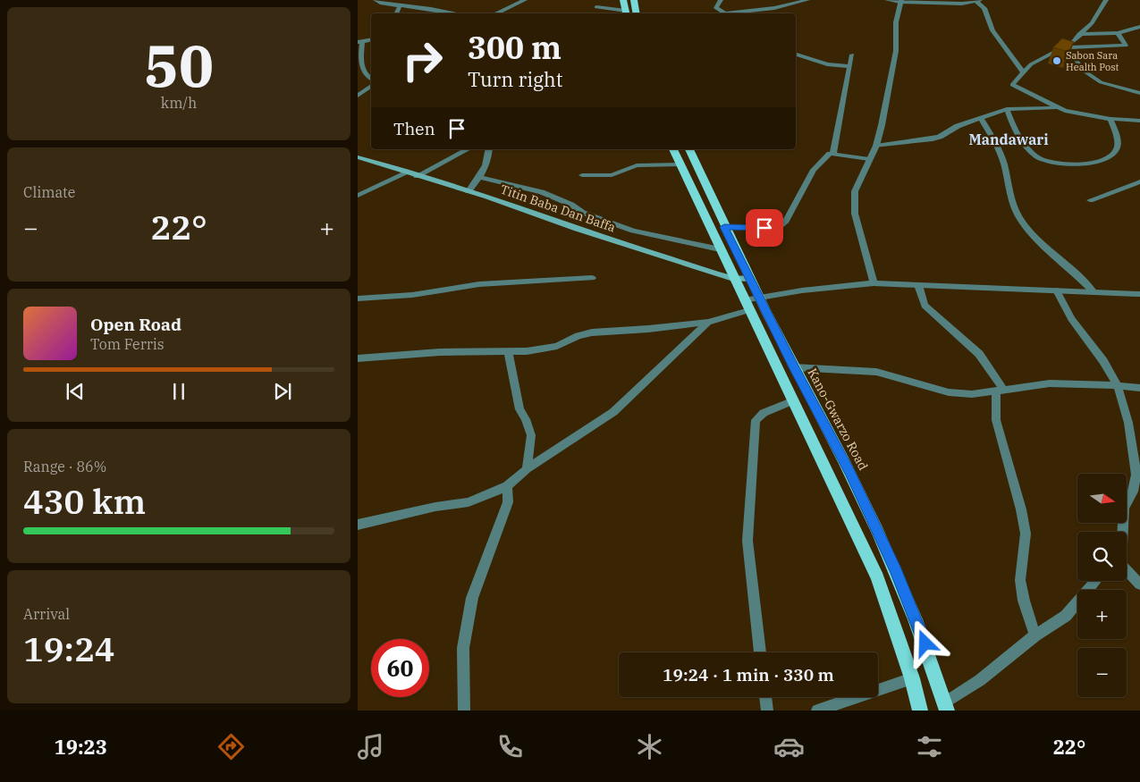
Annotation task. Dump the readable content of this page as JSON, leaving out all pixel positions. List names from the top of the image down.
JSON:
{
  "streets": {
    "main road": ["Titin Baba Dan Baffa", "Kano-Gwarzo Road"]
  },
  "crossings": [
    ["Titin Baba Dan Baffa", "Kano-Gwarzo Road"]
  ],
  "districts": ["Mandawari"],
  "places": ["Sabon Sara Health Post"],
  "north": "right",
  "page": {
    "tile": [
      ["50", "km/h"],
      "Climate",
      ["Range · 86%", "430 km"],
      ["Arrival", "19:24"]
    ],
    "turn": ["300 m", "Turn right"],
    "then": "Then",
    "heat": ["−", "22°", "+"],
    "song": ["Open Road", "Tom Ferris"],
    "map_buttons": ["+", "−"],
    "limit": "60",
    "trip": "19:24 · 1 min · 330 m",
    "tabs": ["19:23", "22°"]
  }
}
